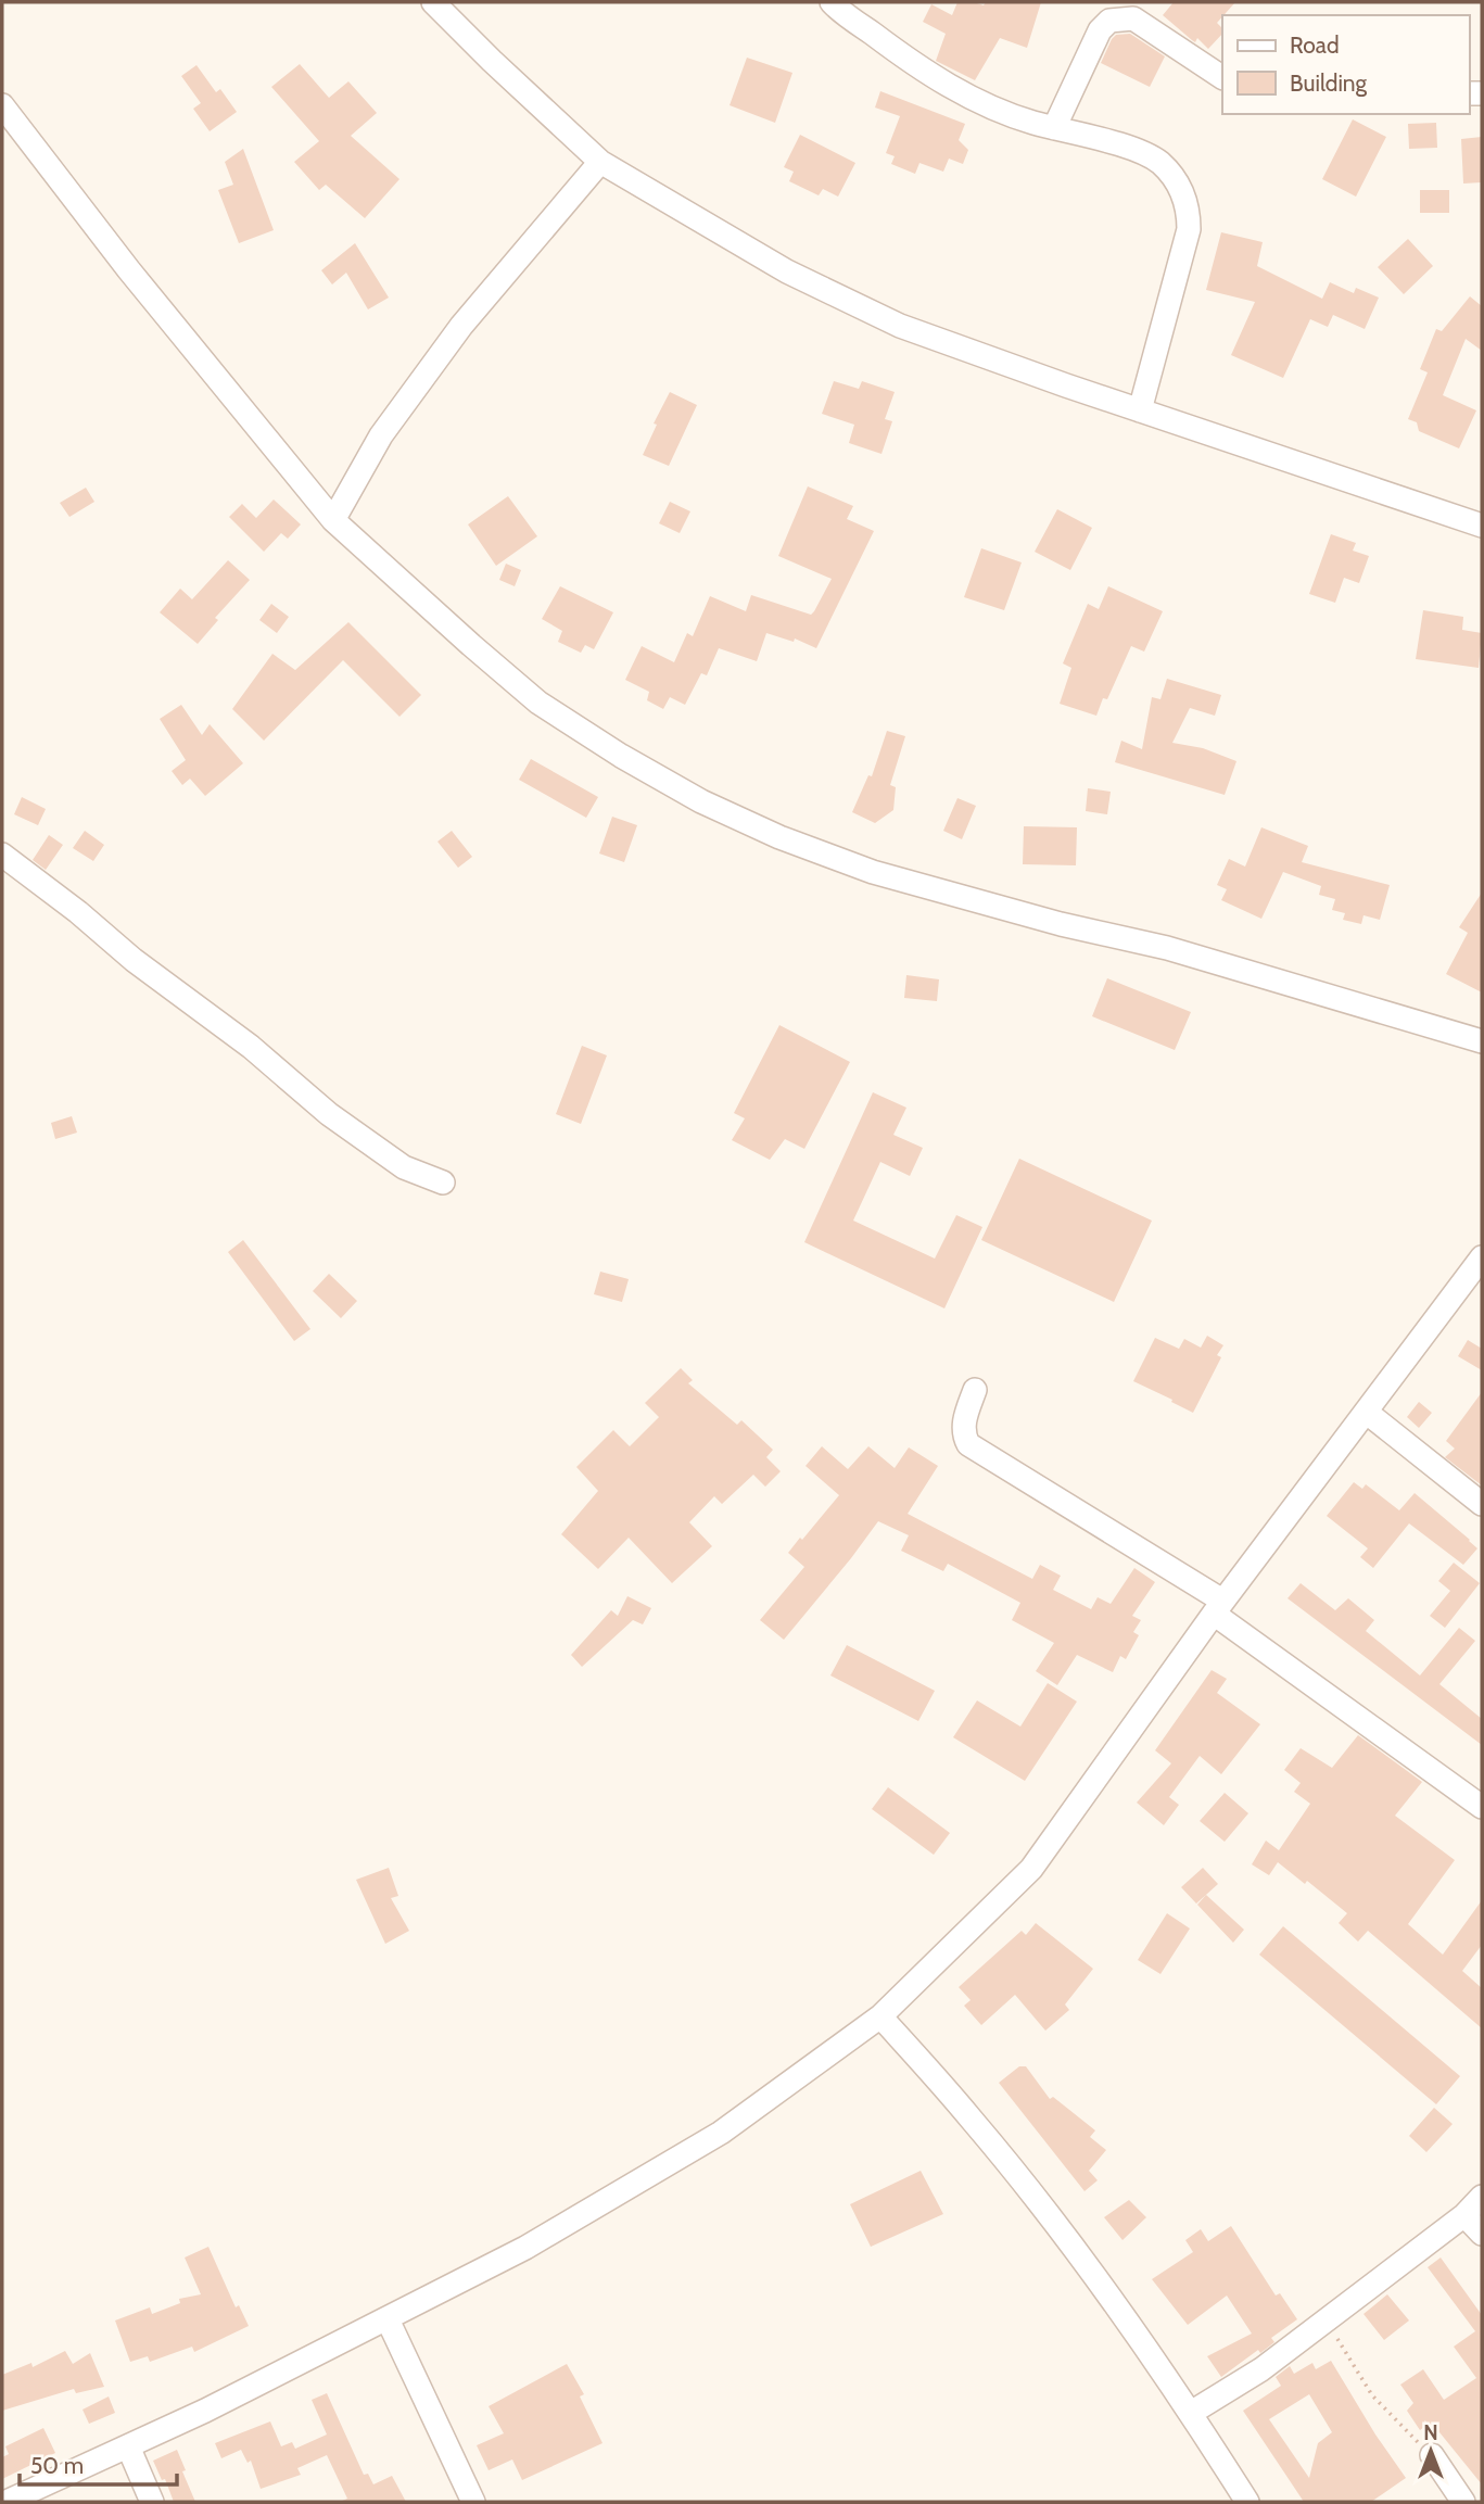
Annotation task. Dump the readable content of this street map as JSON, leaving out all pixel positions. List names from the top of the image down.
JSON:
{
  "legend": ["Road", "Building"],
  "scale_bar": "50 m",
  "north": "top"
}
